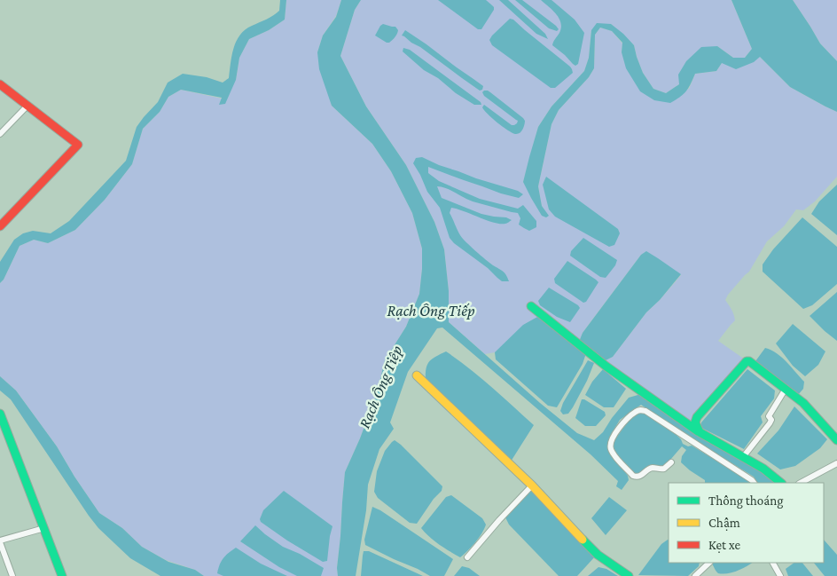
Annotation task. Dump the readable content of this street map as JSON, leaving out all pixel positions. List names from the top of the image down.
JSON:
{
  "water": ["Rạch Ông Tiếp", "Rạch Ông Tiệp"],
  "legend": ["Thông thoáng", "Chậm", "Kẹt xe"]
}
